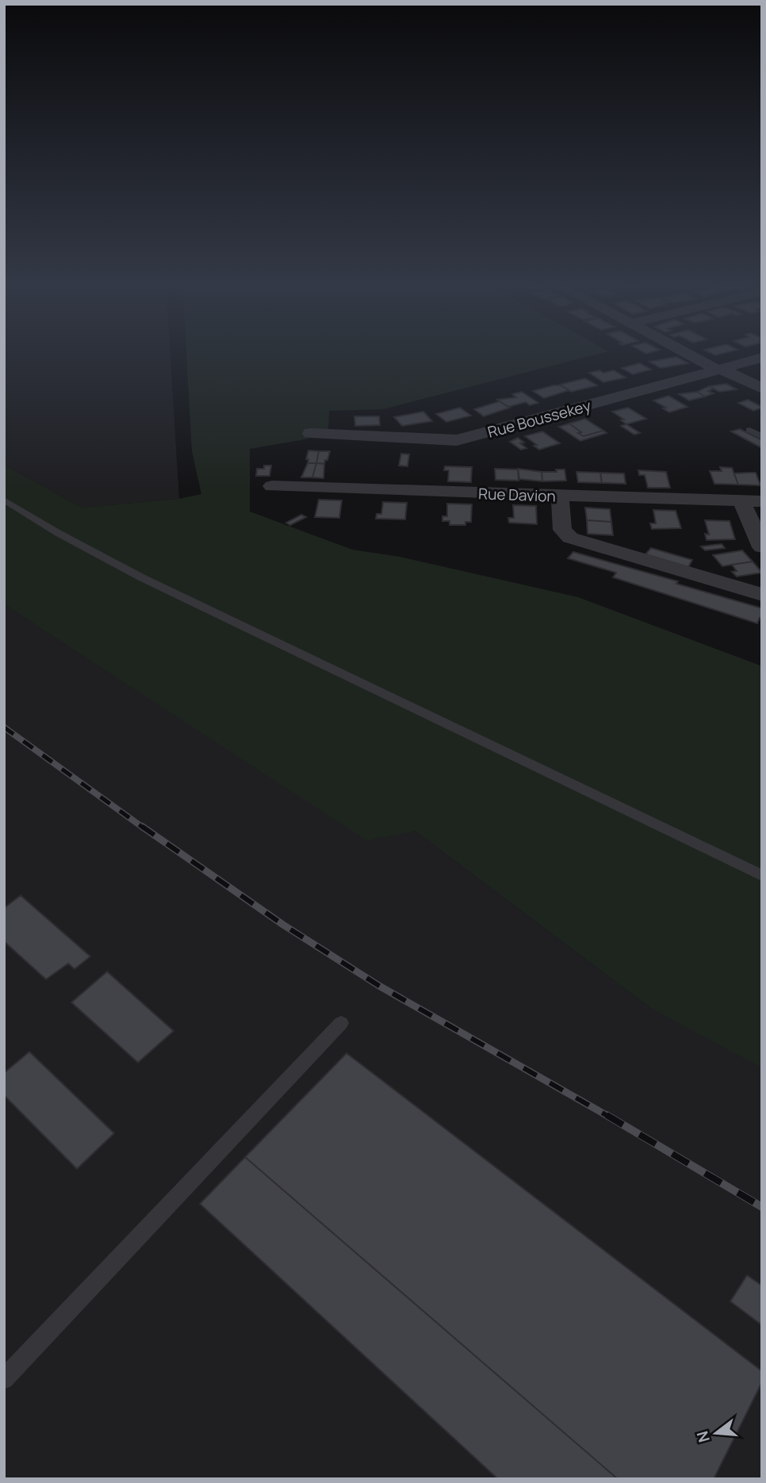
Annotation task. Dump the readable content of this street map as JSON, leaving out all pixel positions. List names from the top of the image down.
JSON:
{
  "streets": {
    "street": ["Rue Boussekey", "Rue Davion"]
  },
  "north": "left"
}
